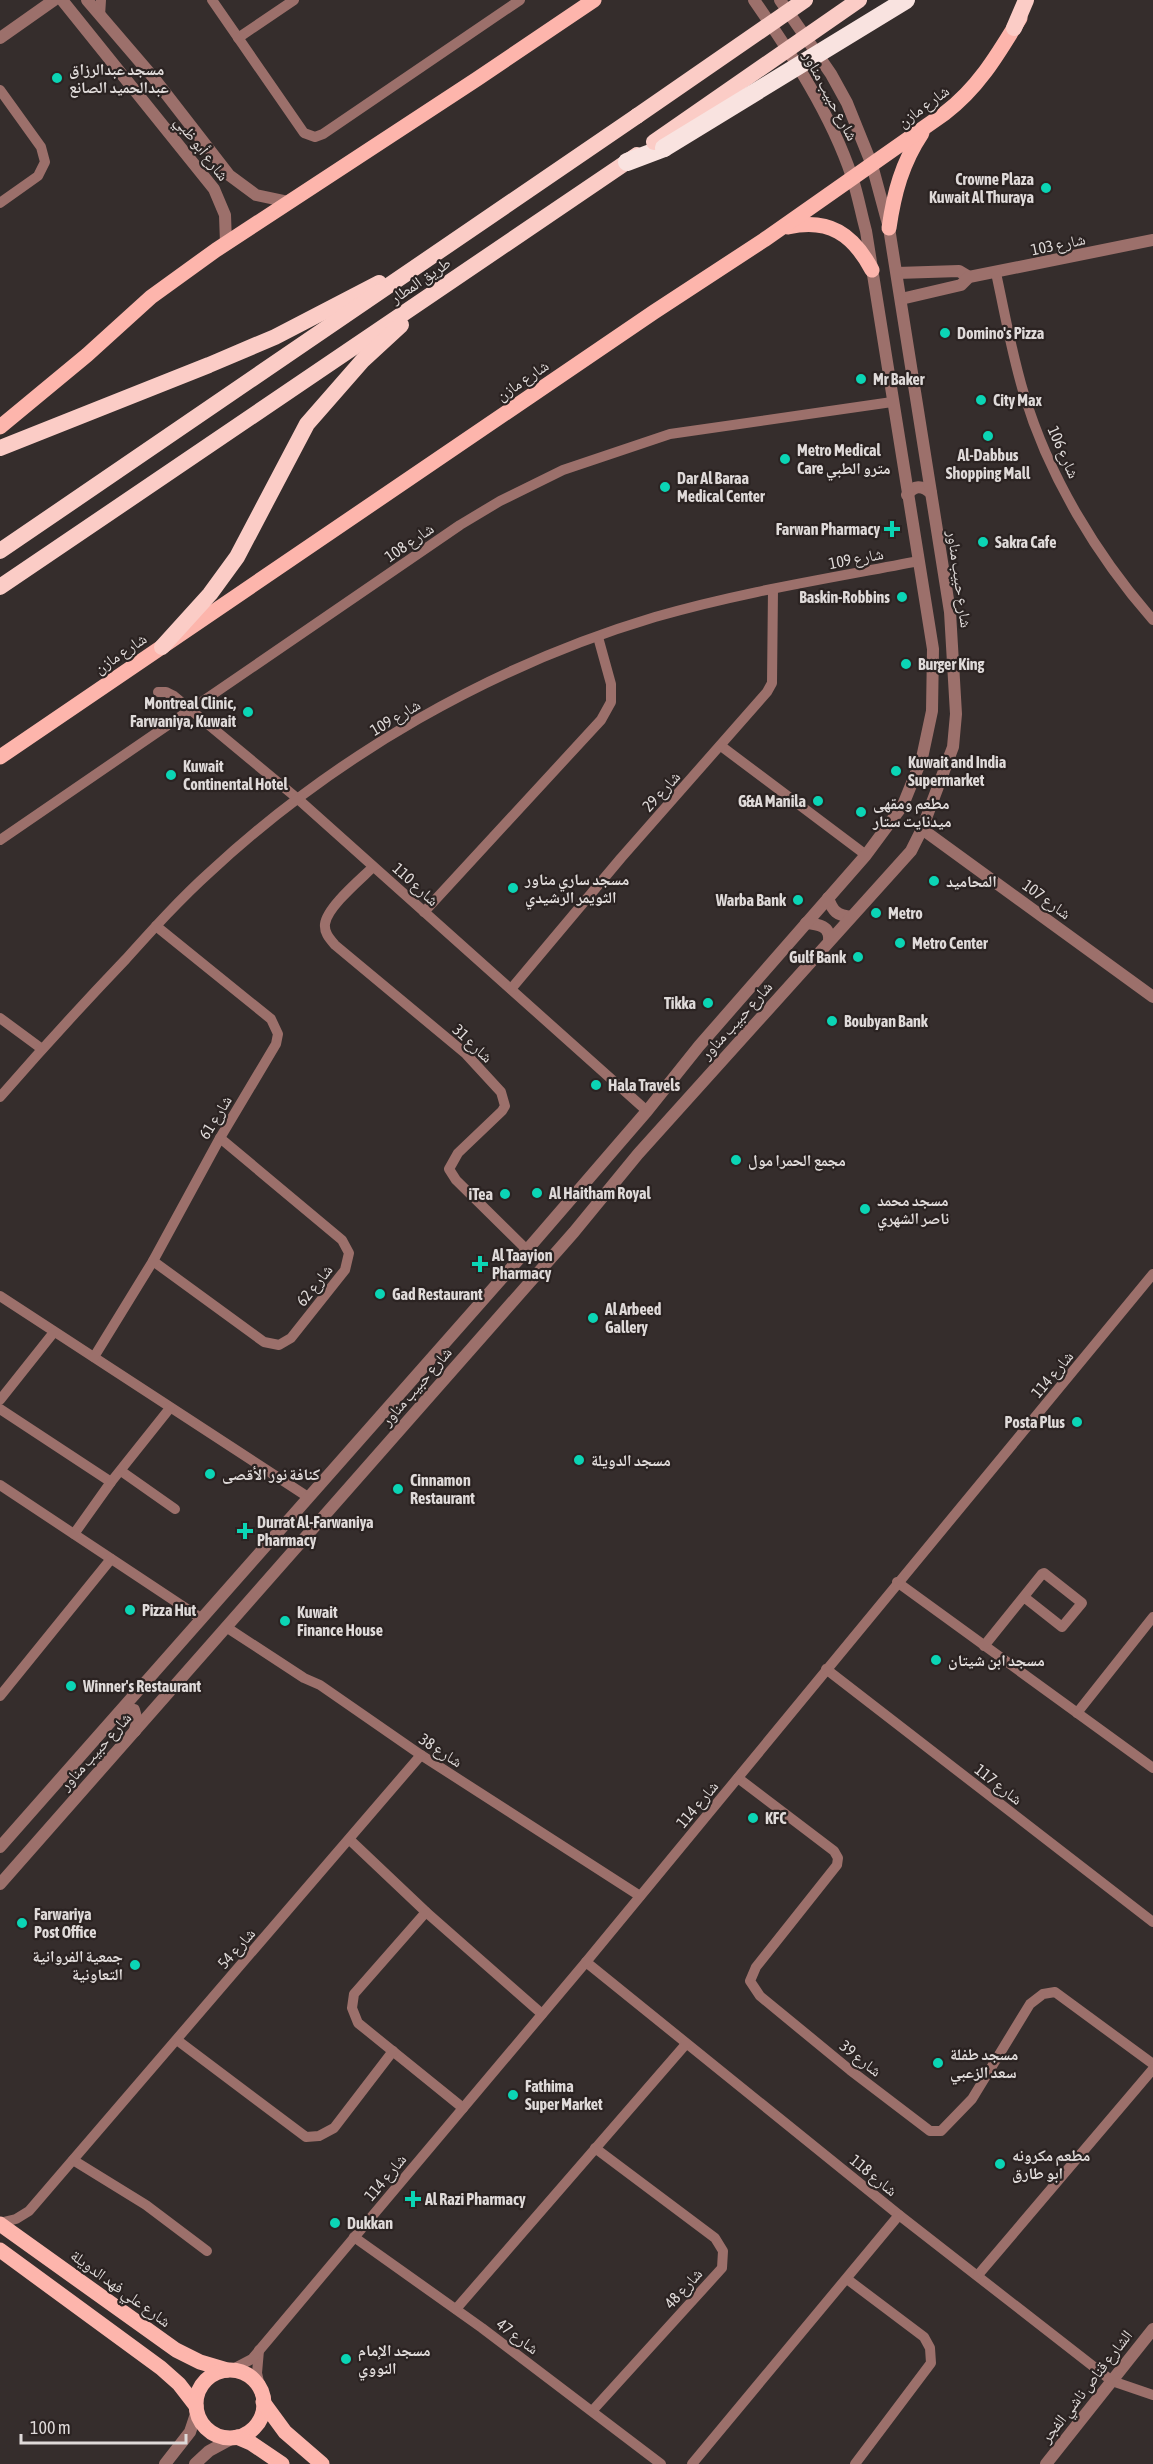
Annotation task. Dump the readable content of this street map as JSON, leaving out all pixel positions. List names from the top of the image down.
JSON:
{
  "streets": {
    "highway": ["طريق المطار"],
    "main road": ["شارع مازن", "شارع علي فهد الدويلة"],
    "street": [
      "شارع حبيب مناور",
      "شارع أبو ظبي",
      "شارع 103",
      "شارع 106",
      "شارع 108",
      "شارع 109",
      "شارع 29",
      "شارع 110",
      "شارع 107",
      "شارع 31",
      "شارع 61",
      "شارع 62",
      "شارع 114",
      "شارع 38",
      "شارع 117",
      "شارع 54",
      "شارع 39",
      "شارع 118",
      "شارع 48",
      "شارع 47",
      "الشارع قناص ناشي الفجر"
    ]
  },
  "crossings": [
    ["شارع حبيب مناور", "شارع مازن"],
    ["شارع حبيب مناور", "شارع 103"],
    ["شارع حبيب مناور", "شارع 108"],
    ["شارع حبيب مناور", "شارع 109"],
    ["شارع حبيب مناور", "شارع 110"],
    ["شارع حبيب مناور", "شارع 107"],
    ["شارع حبيب مناور", "شارع 31"],
    ["شارع حبيب مناور", "شارع 38"],
    ["شارع 103", "شارع 106"],
    ["شارع 108", "شارع 110"],
    ["شارع 109", "شارع 29"],
    ["شارع 109", "شارع 110"],
    ["شارع 109", "شارع 61"],
    ["شارع 29", "شارع 110"],
    ["شارع 110", "شارع 31"],
    ["شارع 61", "شارع 62"],
    ["شارع 114", "شارع 38"],
    ["شارع 114", "شارع 117"],
    ["شارع 114", "شارع 39"],
    ["شارع 114", "شارع 118"],
    ["شارع 114", "شارع علي فهد الدويلة"],
    ["شارع 114", "شارع 47"],
    ["شارع 38", "شارع 54"],
    ["شارع 54", "شارع علي فهد الدويلة"],
    ["شارع 118", "الشارع قناص ناشي الفجر"],
    ["شارع 48", "شارع 47"]
  ],
  "places": {
    "other": [
      "مسجد عبدالرزاق عبدالحميد الصانع",
      "Crowne Plaza Kuwait Al Thuraya",
      "Domino's Pizza",
      "Mr Baker",
      "City Max",
      "Al-Dabbus Shopping Mall",
      "Metro Medical Care مترو الطبي",
      "Dar Al Baraa Medical Center",
      "Sakra Cafe",
      "Baskin-Robbins",
      "Burger King",
      "Montreal Clinic, Farwaniya, Kuwait",
      "Kuwait and India Supermarket",
      "Kuwait Continental Hotel",
      "G&A Manila",
      "مطعم ومقهى ميدنايت ستار",
      "المحاميد",
      "مسجد ساري مناور الثويمر الرشيدي",
      "Warba Bank",
      "Metro",
      "Metro Center",
      "Gulf Bank",
      "Tikka",
      "Boubyan Bank",
      "Hala Travels",
      "مجمع الحمرا مول",
      "Al Haitham Royal",
      "iTea",
      "مسجد محمد ناصر الشهري",
      "Gad Restaurant",
      "Al Arbeed Gallery",
      "Posta Plus",
      "مسجد الدويلة",
      "كنافة نور الأقصى",
      "Cinnamon Restaurant",
      "Pizza Hut",
      "Kuwait Finance House",
      "مسجد ابن شيتان",
      "Winner's Restaurant",
      "KFC",
      "Farwariya Post Office",
      "جمعية الفروانية التعاونية",
      "مسجد طفلة سعد الزعبي",
      "Fathima Super Market",
      "مطعم مكرونه ابو طارق",
      "Dukkan",
      "مسجد الإمام النووي"
    ],
    "health": [
      "Farwan Pharmacy",
      "Al Taayion Pharmacy",
      "Durrat Al-Farwaniya Pharmacy",
      "Al Razi Pharmacy"
    ]
  },
  "scale_bar": "100 m"
}
